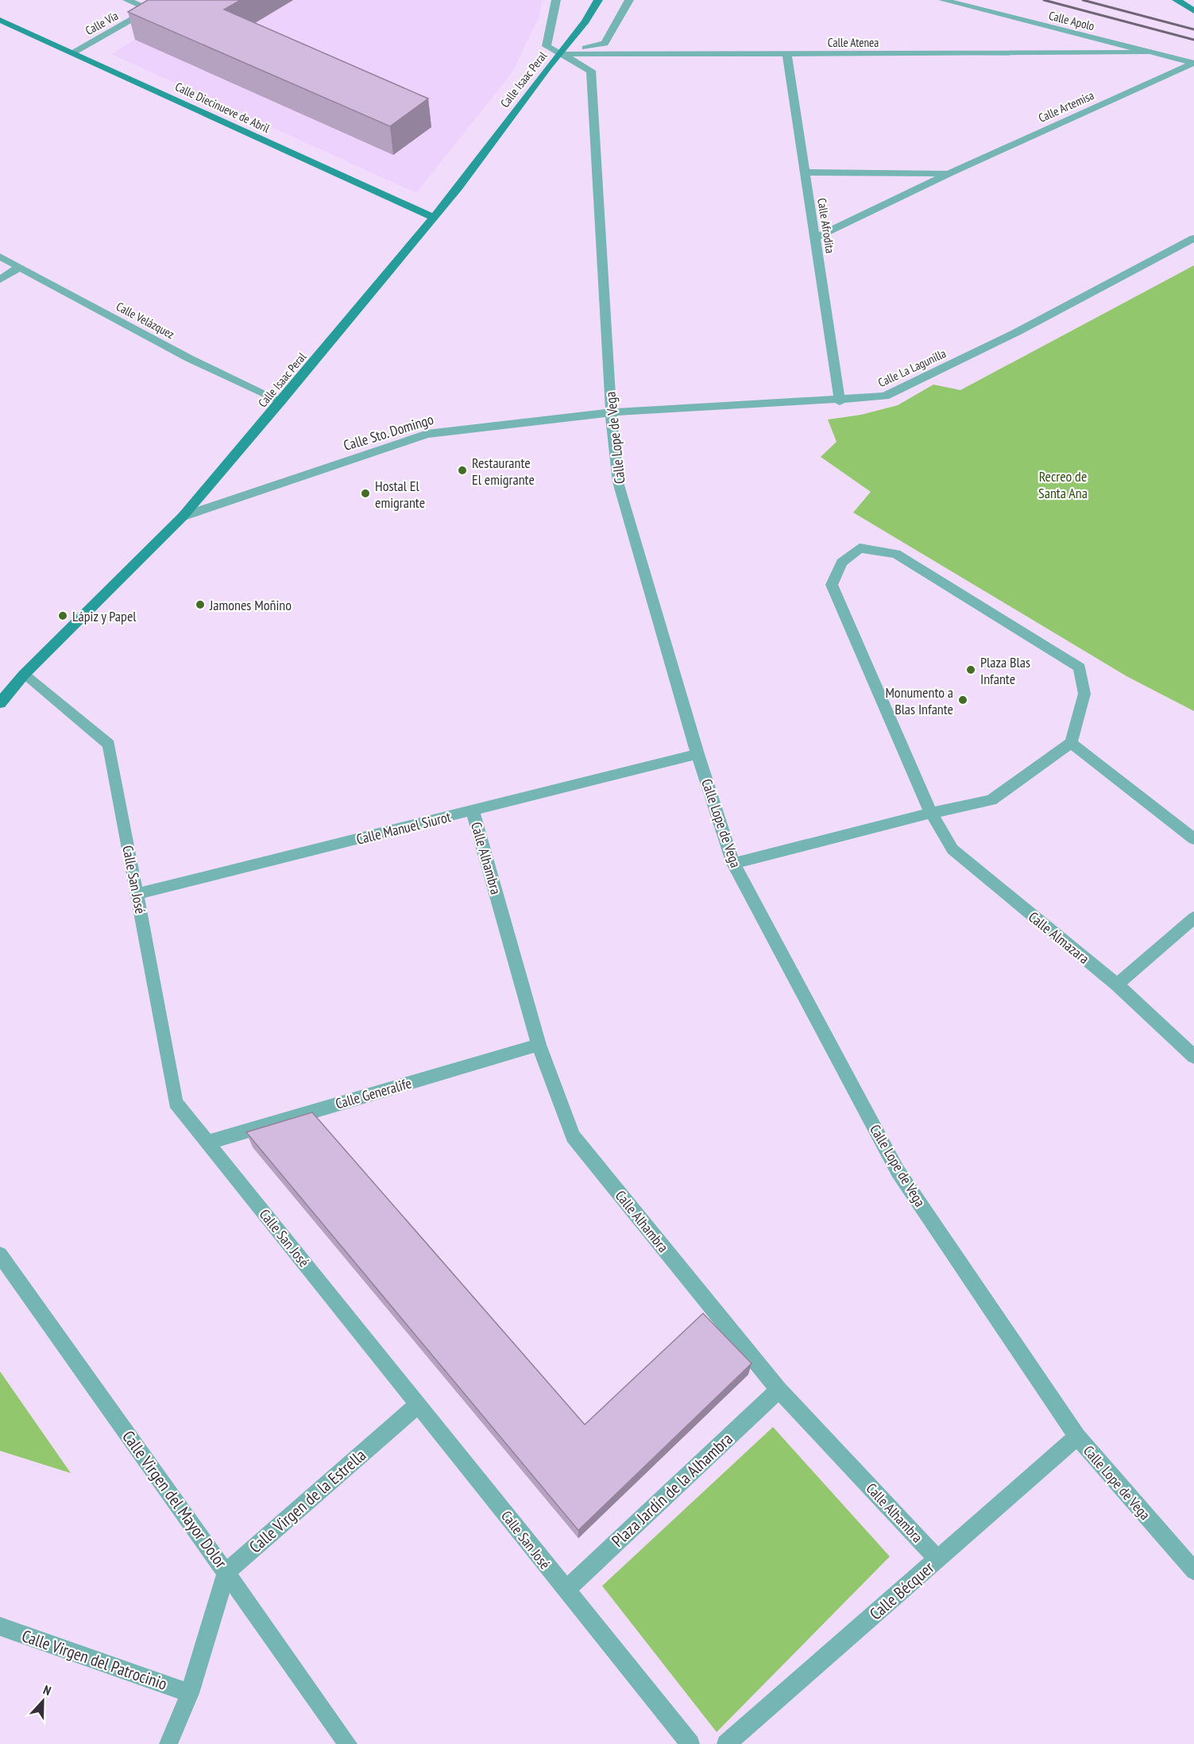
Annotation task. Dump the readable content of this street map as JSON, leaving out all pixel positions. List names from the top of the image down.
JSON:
{
  "streets": {
    "main road": ["Calle Isaac Peral", "Calle Diecinueve de Abril"],
    "street": [
      "Calle Apolo",
      "Calle Vía",
      "Calle Atenea",
      "Calle Artemisa",
      "Calle Afrodita",
      "Calle Velázquez",
      "Calle La Lagunilla",
      "Calle Sto. Domingo",
      "Calle Lope de Vega",
      "Calle Manuel Siurot",
      "Calle Alhambra",
      "Calle San José",
      "Calle Almazara",
      "Calle Generalife",
      "Plaza Jardín de la Alhambra",
      "Calle Virgen del Mayor Dolor",
      "Calle Virgen de la Estrella",
      "Calle Bécquer",
      "Calle Virgen del Patrocinio"
    ]
  },
  "crossings": [
    ["Calle Apolo", "Calle Atenea"],
    ["Calle Apolo", "Calle Artemisa"],
    ["Calle Vía", "Calle Diecinueve de Abril"],
    ["Calle Atenea", "Calle Isaac Peral"],
    ["Calle Atenea", "Calle Afrodita"],
    ["Calle Atenea", "Calle Lope de Vega"],
    ["Calle Isaac Peral", "Calle Diecinueve de Abril"],
    ["Calle Isaac Peral", "Calle Velázquez"],
    ["Calle Isaac Peral", "Calle Sto. Domingo"],
    ["Calle Isaac Peral", "Calle Lope de Vega"],
    ["Calle Isaac Peral", "Calle San José"],
    ["Calle Artemisa", "Calle Afrodita"],
    ["Calle Afrodita", "Calle La Lagunilla"],
    ["Calle La Lagunilla", "Calle Sto. Domingo"],
    ["Calle La Lagunilla", "Calle Lope de Vega"],
    ["Calle Sto. Domingo", "Calle Lope de Vega"],
    ["Calle Lope de Vega", "Calle Manuel Siurot"],
    ["Calle Lope de Vega", "Calle Bécquer"],
    ["Calle Manuel Siurot", "Calle Alhambra"],
    ["Calle Manuel Siurot", "Calle San José"],
    ["Calle Alhambra", "Calle Generalife"],
    ["Calle Alhambra", "Plaza Jardín de la Alhambra"],
    ["Calle Alhambra", "Calle Bécquer"],
    ["Calle San José", "Calle Generalife"],
    ["Calle San José", "Plaza Jardín de la Alhambra"],
    ["Calle San José", "Calle Virgen de la Estrella"],
    ["Calle Virgen del Mayor Dolor", "Calle Virgen de la Estrella"]
  ],
  "parks": ["Recreo de Santa Ana"],
  "places": [
    "Restaurante El emigrante",
    "Hostal El emigrante",
    "Jamones Moñino",
    "Lápiz y Papel",
    "Plaza Blas Infante",
    "Monumento a Blas Infante"
  ],
  "north": "top"
}
